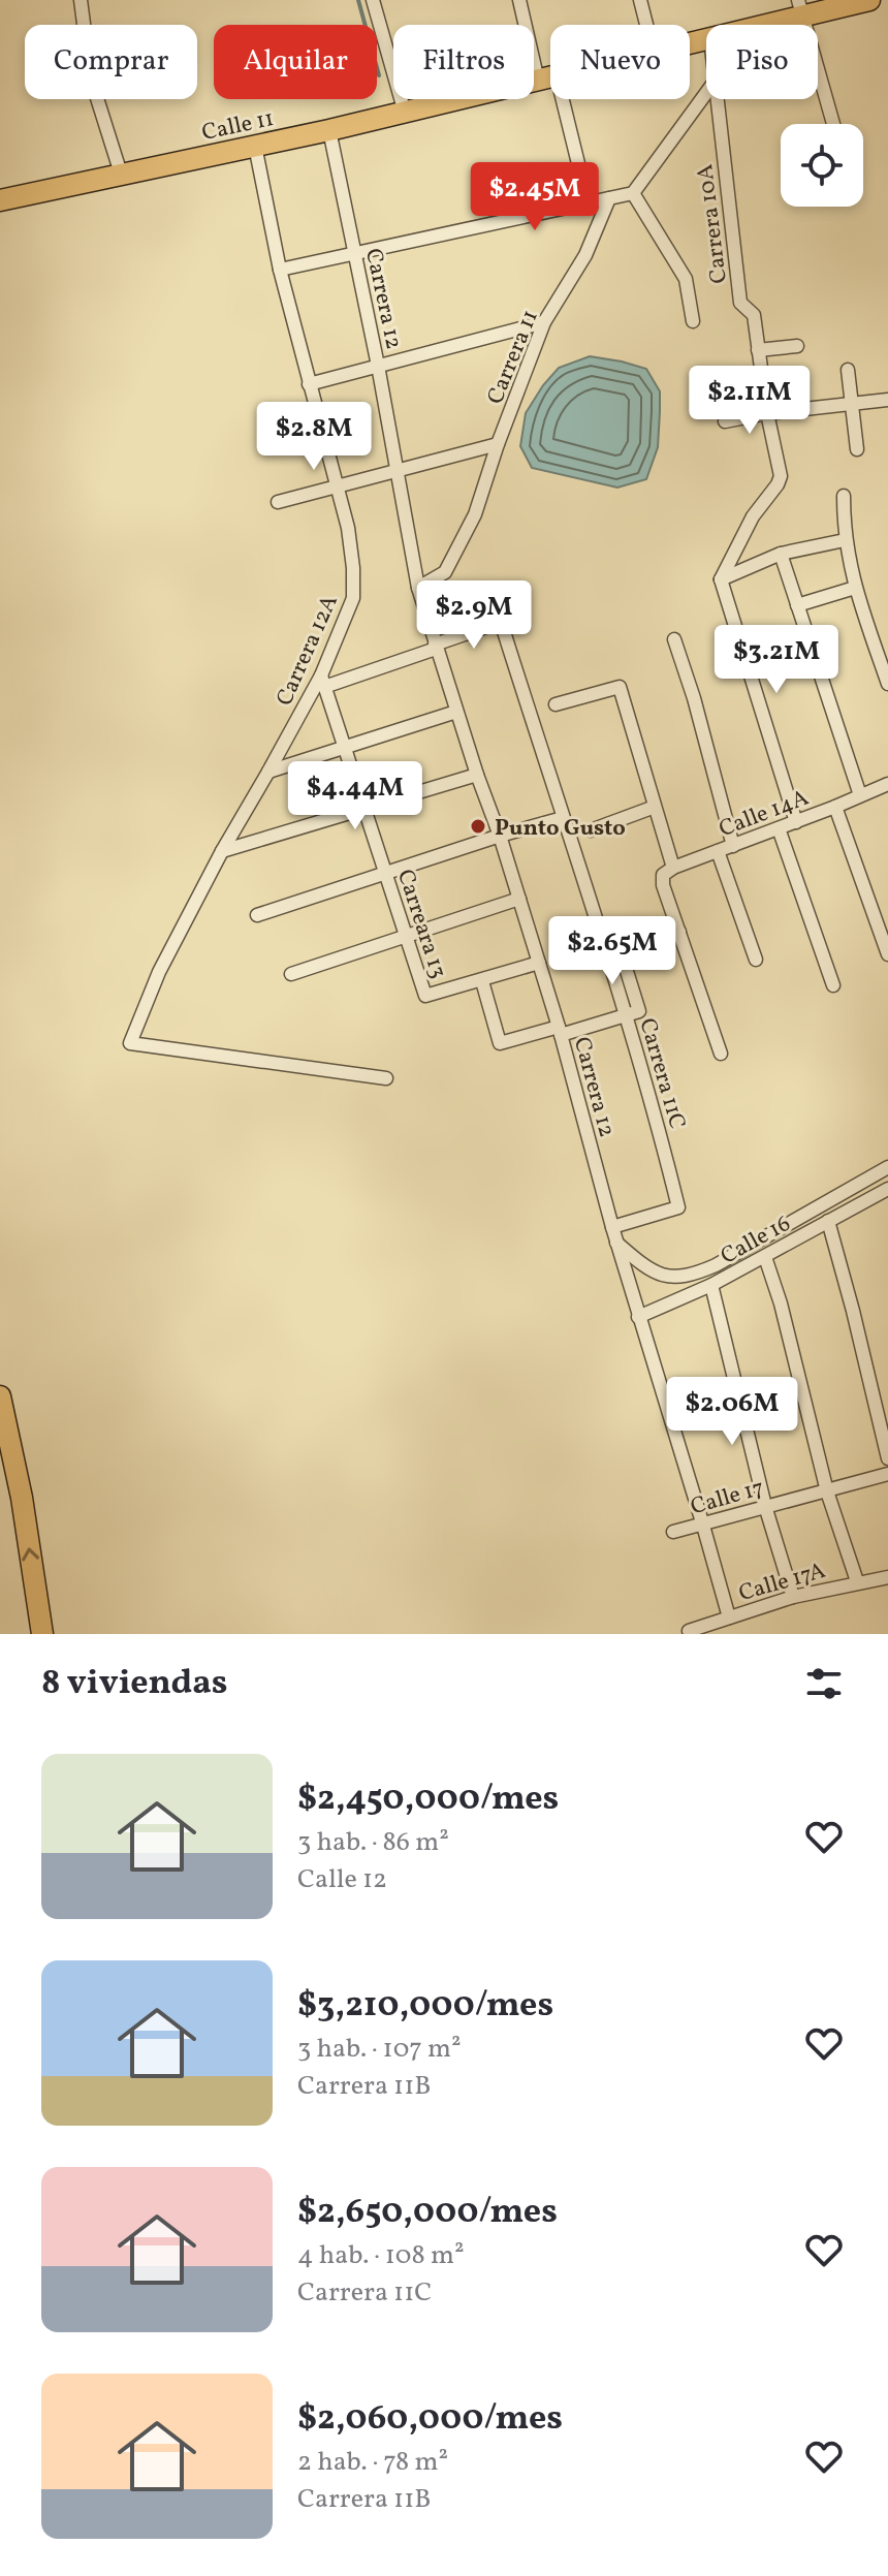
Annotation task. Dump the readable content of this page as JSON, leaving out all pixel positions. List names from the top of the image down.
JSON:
{
  "streets": {
    "main road": ["Calle 11"],
    "street": [
      "Carrera 10A",
      "Carrera 12",
      "Carrera 11",
      "Carrera 12A",
      "Calle 14A",
      "Carreara 13",
      "Carrera 11C",
      "Calle 16",
      "Calle 17",
      "Calle 17A"
    ]
  },
  "crossings": [
    ["Calle 11", "Carrera 12"],
    ["Calle 11", "Carrera 12A"],
    ["Carrera 12", "Carrera 11C"],
    ["Carrera 12", "Calle 16"],
    ["Carrera 12", "Calle 17"],
    ["Carrera 12", "Calle 17A"],
    ["Carrera 12A", "Carreara 13"]
  ],
  "places": ["Punto Gusto"],
  "page": {
    "chip": [
      "Comprar",
      "Alquilar",
      "Filtros",
      "Nuevo",
      "Piso"
    ],
    "price": [
      "$2.45M",
      "$2.11M",
      "$2.8M",
      "$2.9M",
      "$3.21M",
      "$4.44M",
      "$2.65M",
      "$2.06M"
    ],
    "heading": "8 viviendas",
    "list": [
      {
        "name": "$2,450,000/mes",
        "note": "3 hab. · 86 m² · Calle 12"
      },
      {
        "name": "$3,210,000/mes",
        "note": "3 hab. · 107 m² · Carrera 11B"
      },
      {
        "name": "$2,650,000/mes",
        "note": "4 hab. · 108 m² · Carrera 11C"
      },
      {
        "name": "$2,060,000/mes",
        "note": "2 hab. · 78 m² · Carrera 11B"
      }
    ]
  }
}
